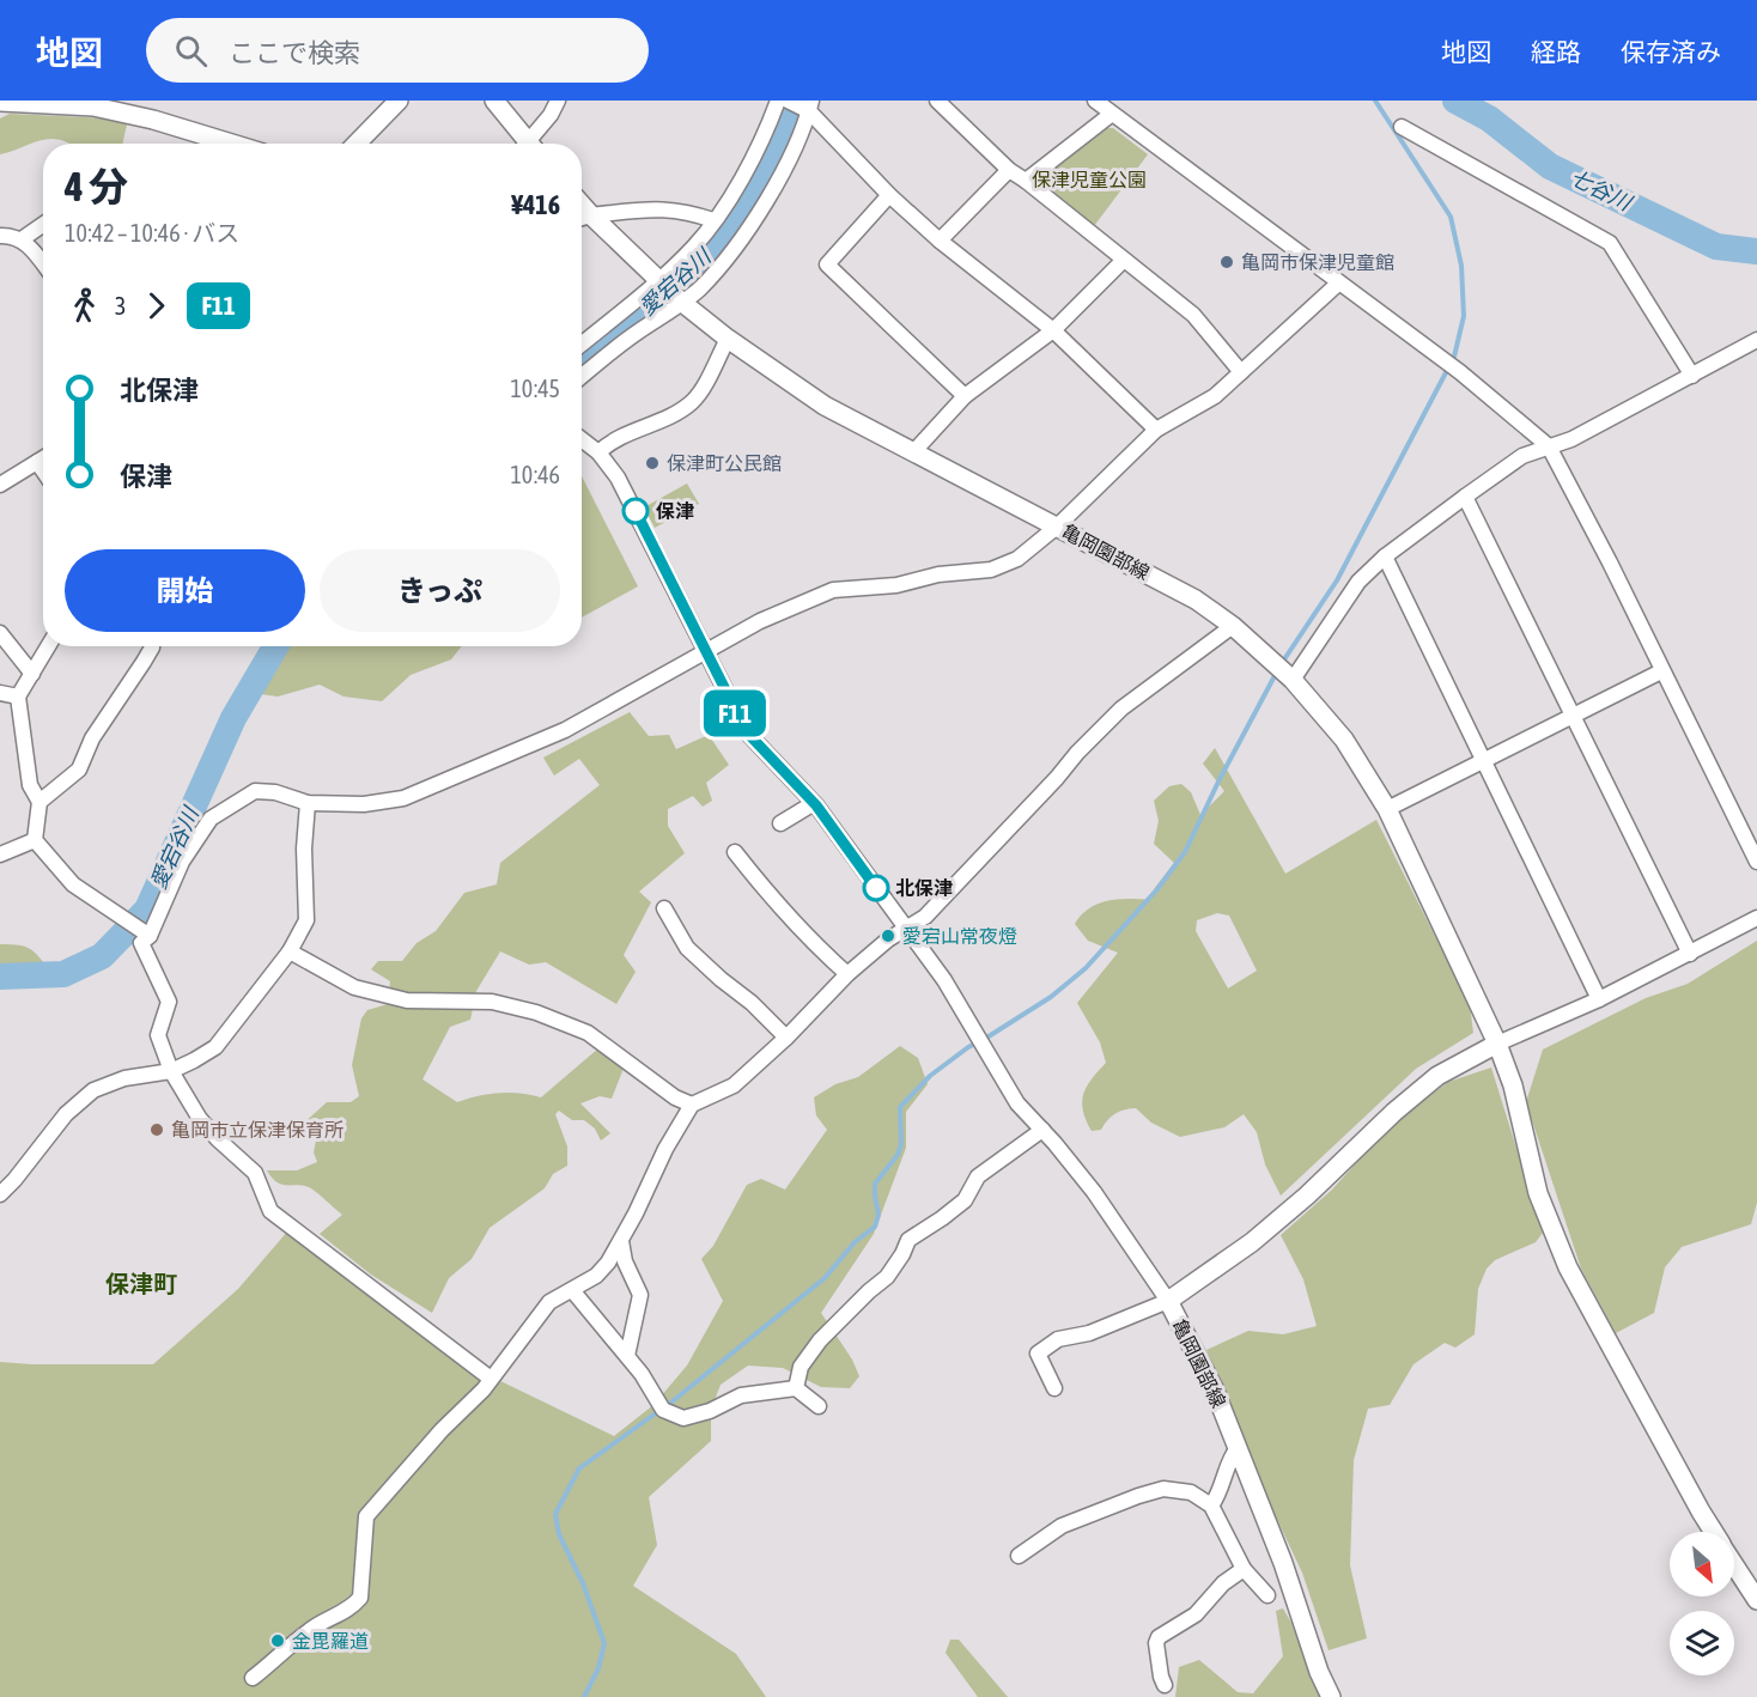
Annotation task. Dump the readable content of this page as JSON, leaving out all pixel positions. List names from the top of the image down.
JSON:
{
  "streets": {
    "main road": ["亀岡園部線"]
  },
  "districts": ["保津町"],
  "water": ["七谷川", "愛宕谷川"],
  "parks": ["保津児童公園"],
  "places": [
    "亀岡市保津児童館",
    "保津町公民館",
    "保津",
    "北保津",
    "愛宕山常夜燈",
    "亀岡市立保津保育所",
    "金毘羅道"
  ],
  "lines": ["bus line F11"],
  "north": "bottom right",
  "page": {
    "header": "地図",
    "search": "ここで検索",
    "nav": ["地図", "経路", "保存済み"],
    "on_map": "F11",
    "heading": ["4 分", "10:42 – 10:46 · バス", "¥416"],
    "legs": ["3", "F11"],
    "list": [
      {
        "name": "北保津",
        "value": "10:45"
      },
      {
        "name": "保津",
        "value": "10:46"
      }
    ],
    "buttons": ["開始", "きっぷ"]
  }
}
